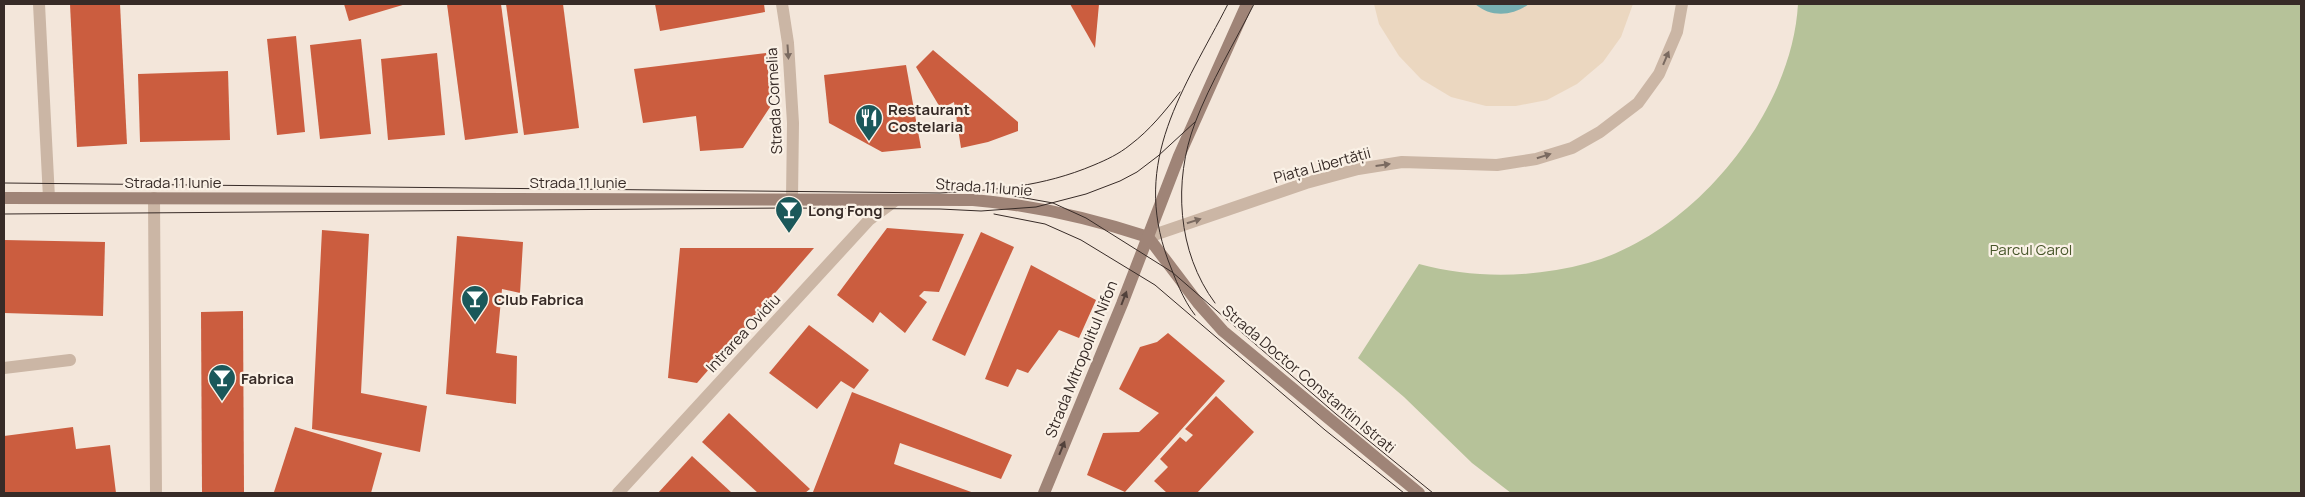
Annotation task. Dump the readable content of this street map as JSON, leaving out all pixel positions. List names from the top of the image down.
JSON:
{
  "streets": {
    "street": [
      "Strada Cornelia",
      "Piața Libertății",
      "Strada 11 Iunie",
      "Intrarea Ovidiu",
      "Strada Mitropolitul Nifon",
      "Strada Doctor Constantin Istrati"
    ]
  },
  "crossings": [
    ["Strada Cornelia", "Strada 11 Iunie"],
    ["Piața Libertății", "Strada 11 Iunie"],
    ["Piața Libertății", "Strada Mitropolitul Nifon"],
    ["Piața Libertății", "Strada Doctor Constantin Istrati"],
    ["Strada 11 Iunie", "Intrarea Ovidiu"],
    ["Strada 11 Iunie", "Strada Mitropolitul Nifon"],
    ["Strada 11 Iunie", "Strada Doctor Constantin Istrati"],
    ["Strada Mitropolitul Nifon", "Strada Doctor Constantin Istrati"]
  ],
  "one_way": ["Strada Cornelia", "Piața Libertății", "Strada Mitropolitul Nifon"],
  "parks": ["Parcul Carol"],
  "places": {
    "restaurant": ["Restaurant Costelaria"],
    "bar": ["Long Fong", "Club Fabrica", "Fabrica"]
  }
}
